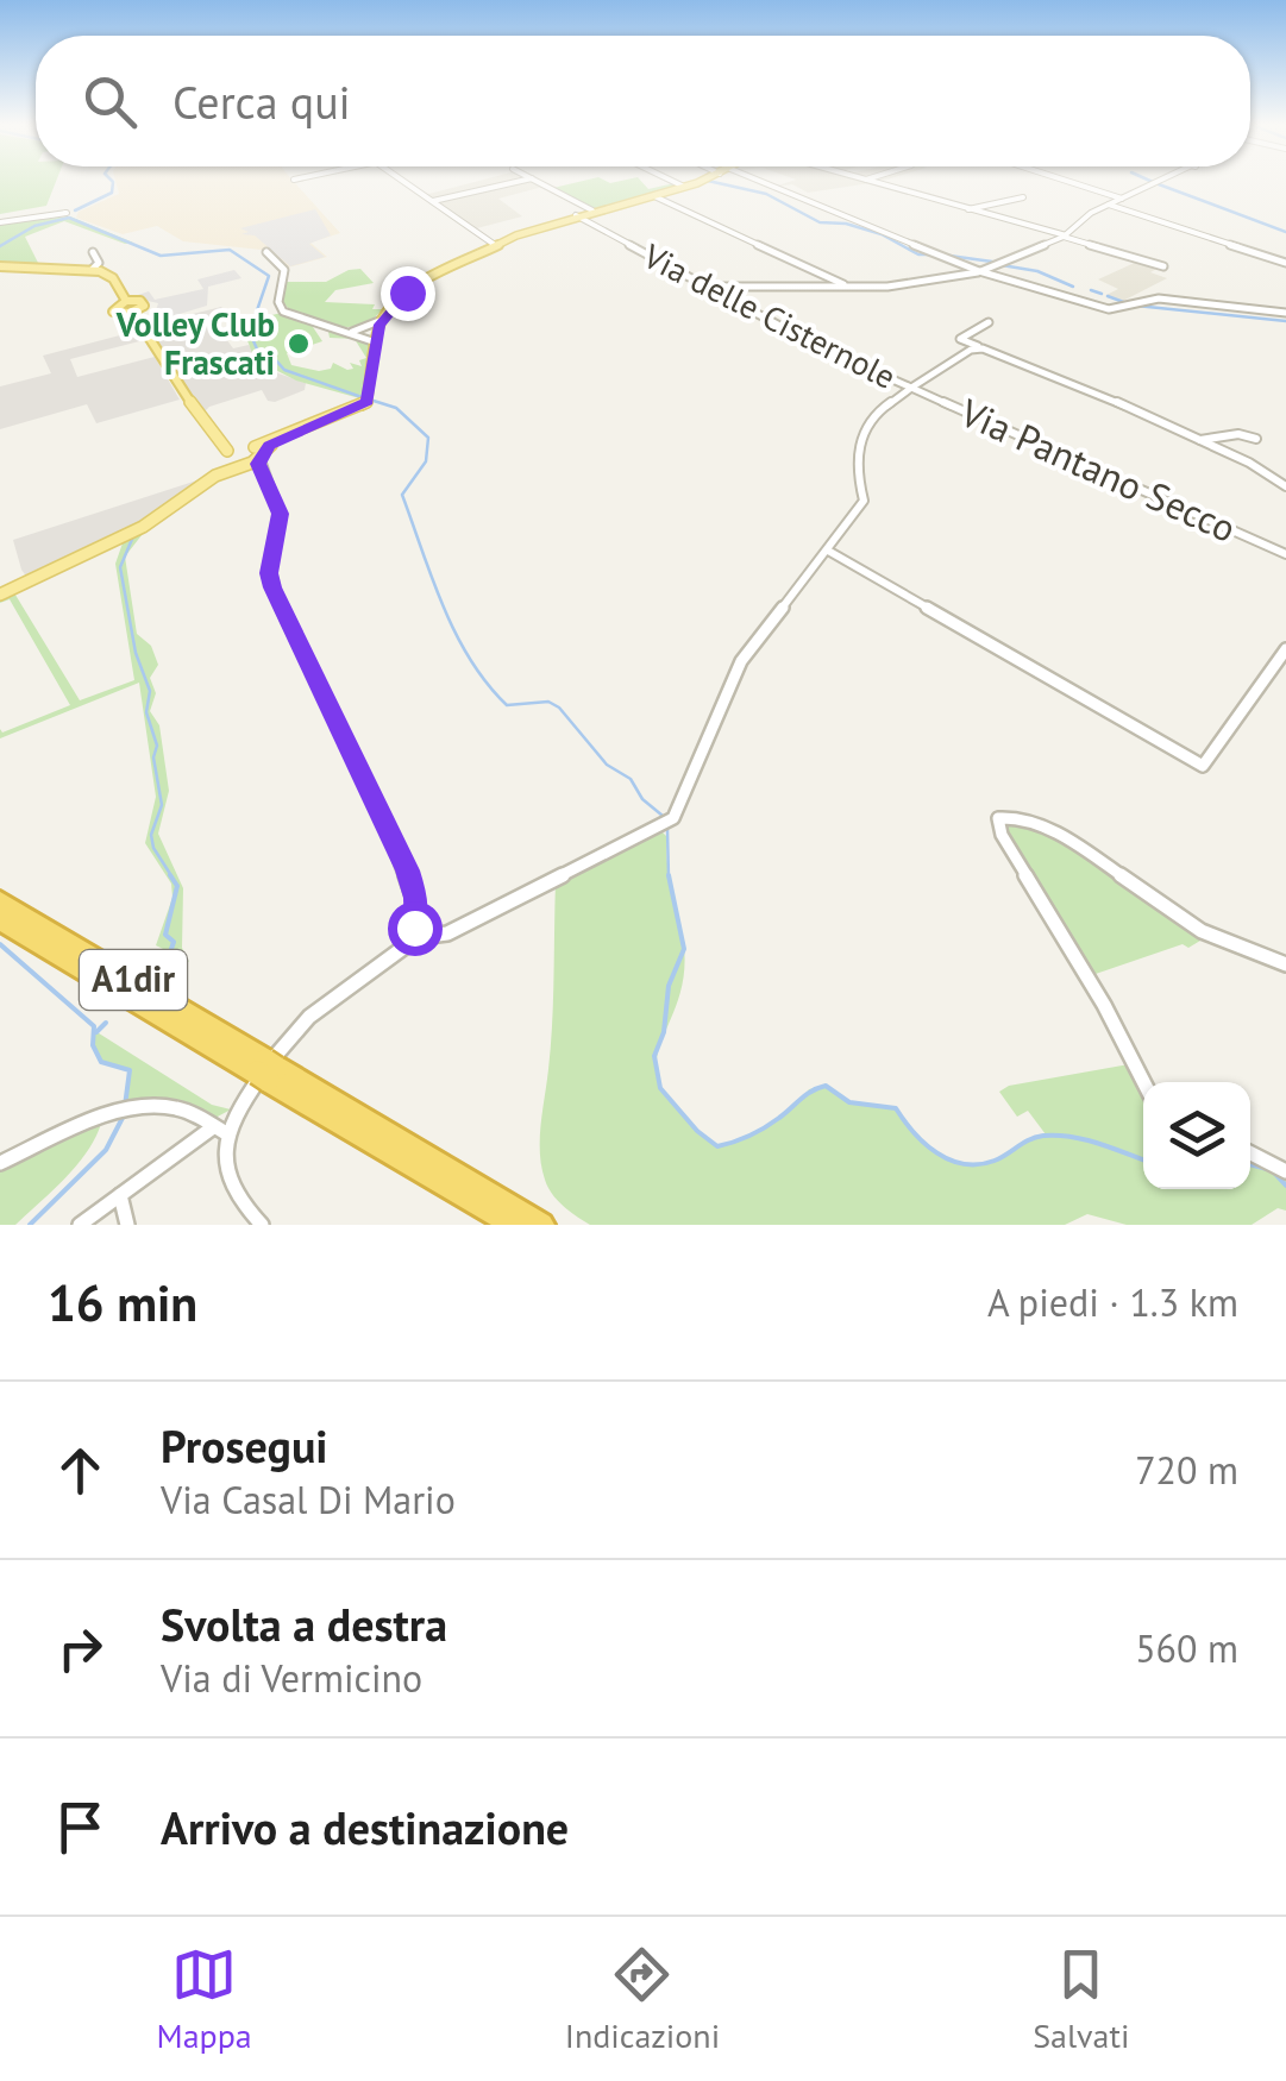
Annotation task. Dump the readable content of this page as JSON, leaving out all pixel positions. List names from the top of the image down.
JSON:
{
  "streets": {
    "highway": ["A1dir"],
    "street": ["Via delle Cisternole", "Via Pantano Secco"]
  },
  "crossings": [
    ["Via delle Cisternole", "Via Pantano Secco"]
  ],
  "places": ["Volley Club Frascati"],
  "page": {
    "search": "Cerca qui",
    "heading": ["16 min", "A piedi · 1.3 km"],
    "list": [
      ["Prosegui", "Via Casal Di Mario", "720 m"],
      ["Svolta a destra", "Via di Vermicino", "560 m"],
      "Arrivo a destinazione"
    ],
    "nav": ["Mappa", "Indicazioni", "Salvati"]
  }
}
